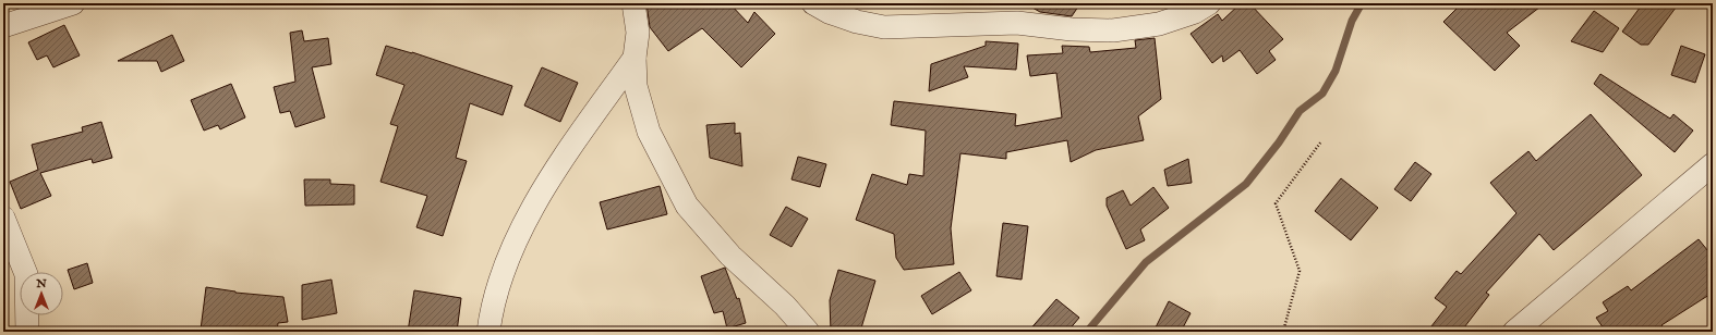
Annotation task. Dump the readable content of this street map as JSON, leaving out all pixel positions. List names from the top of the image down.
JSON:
{
  "north": "top"
}
